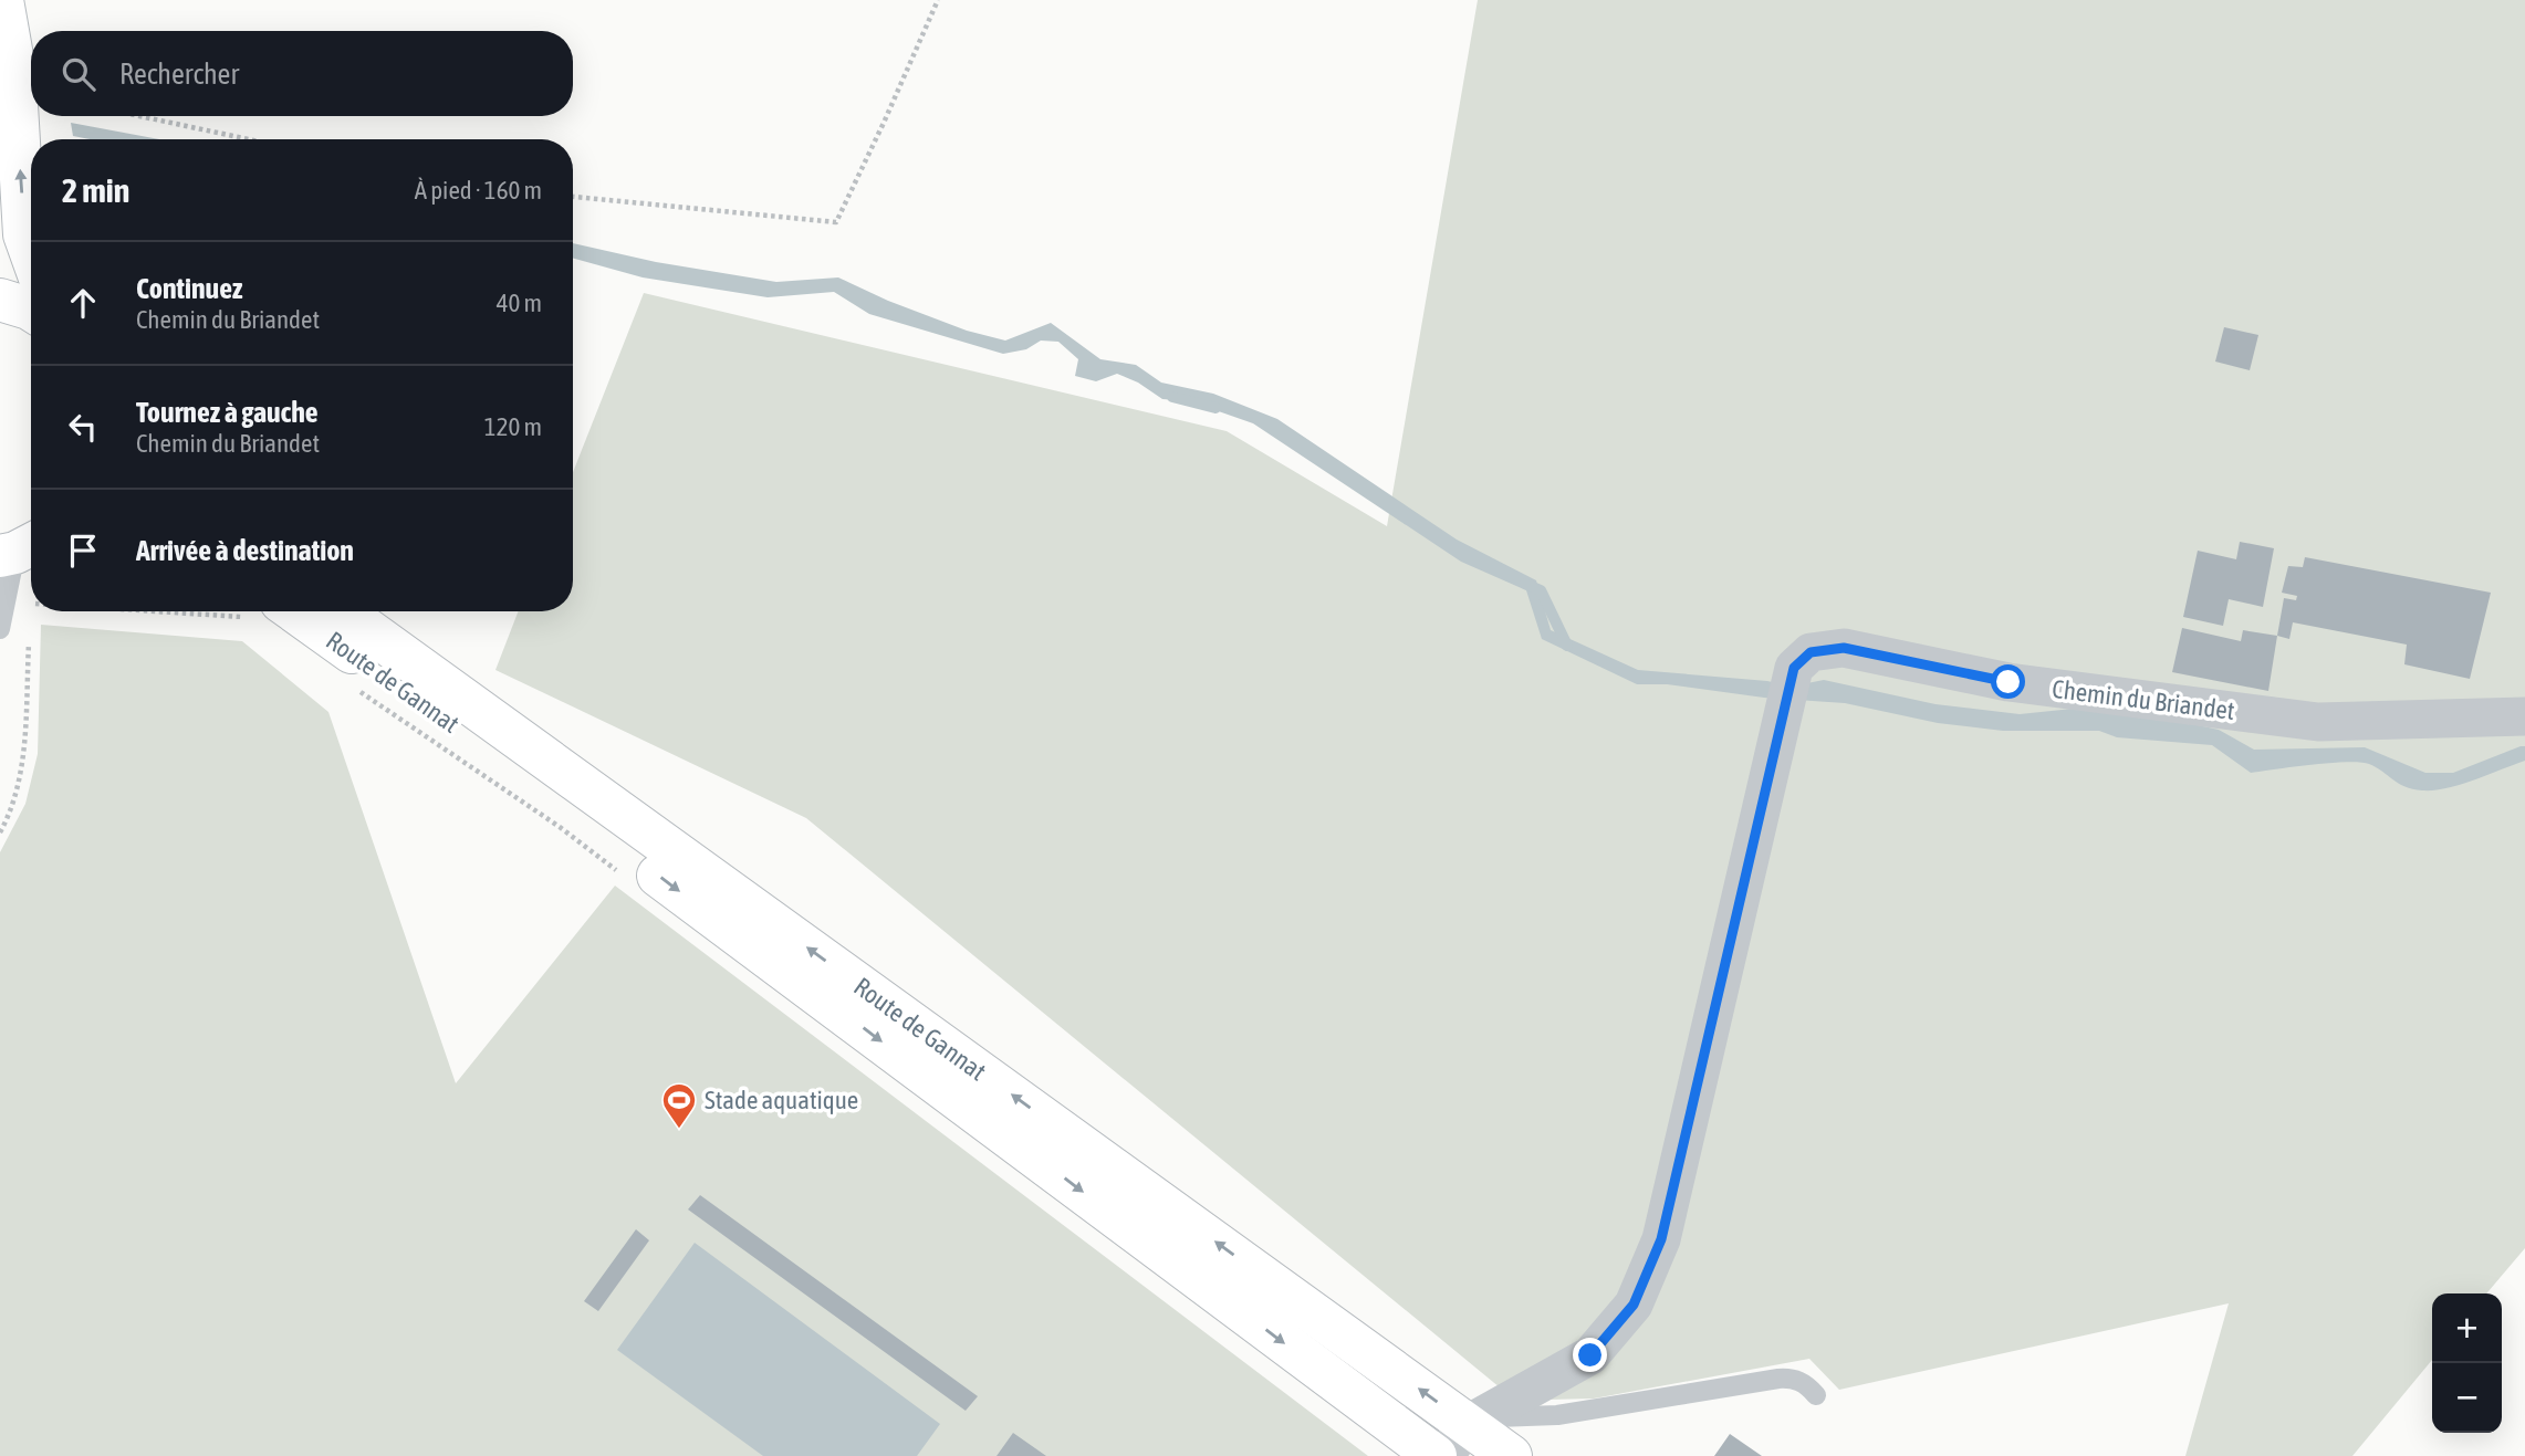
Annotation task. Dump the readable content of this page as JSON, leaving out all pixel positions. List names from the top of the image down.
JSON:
{
  "streets": {
    "main road": ["Route de Gannat"],
    "street": ["Chemin du Briandet"]
  },
  "crossings": [
    ["Route de Gannat", "Chemin du Briandet"]
  ],
  "places": {
    "sports": ["Stade aquatique"]
  },
  "page": {
    "search": "Rechercher",
    "heading": ["2 min", "À pied · 160 m"],
    "list": [
      ["Continuez", "Chemin du Briandet", "40 m"],
      ["Tournez à gauche", "Chemin du Briandet", "120 m"],
      "Arrivée à destination"
    ],
    "map_buttons": ["+", "−"]
  }
}
